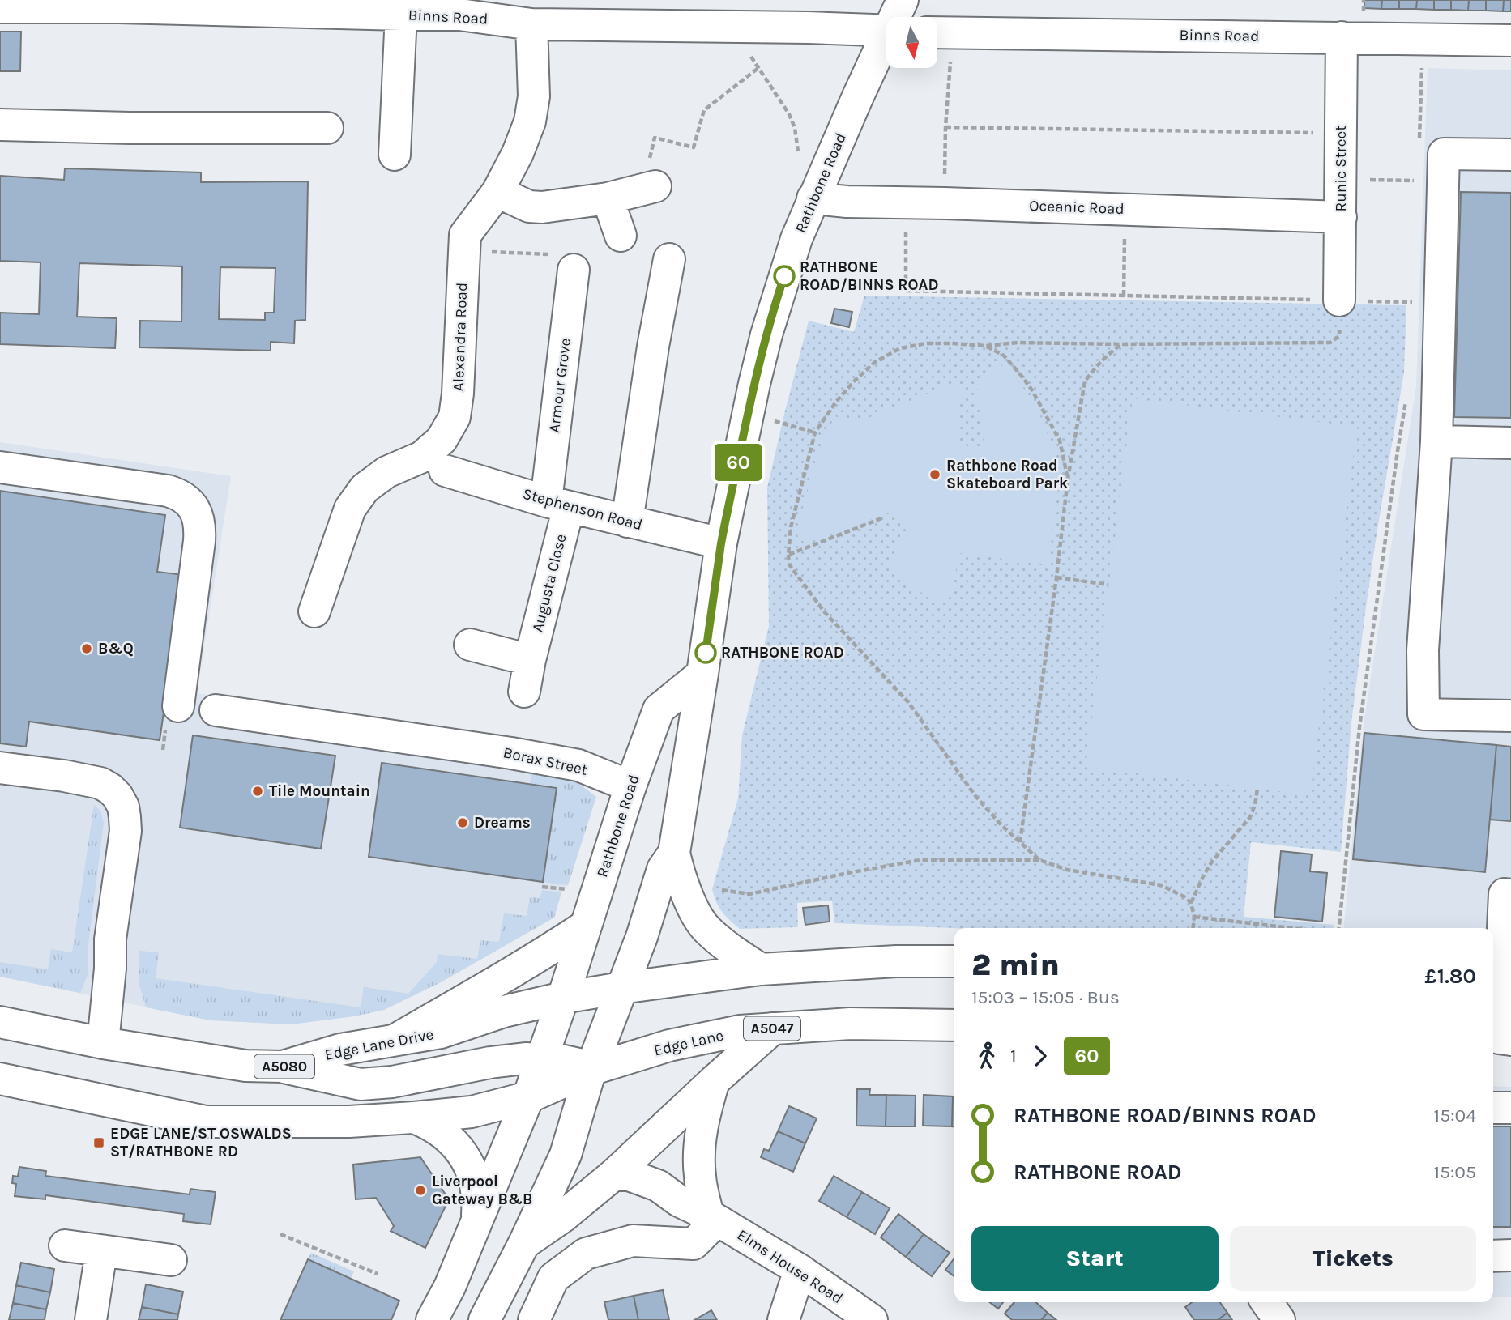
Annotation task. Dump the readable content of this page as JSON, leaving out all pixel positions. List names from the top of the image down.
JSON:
{
  "streets": {
    "main road": [
      "Binns Road",
      "Runic Street",
      "Rathbone Road",
      "Oceanic Road",
      "Alexandra Road",
      "Armour Grove",
      "Stephenson Road",
      "Augusta Close",
      "Borax Street",
      "A5047",
      "Edge Lane",
      "Edge Lane Drive",
      "A5080",
      "Elms House Road"
    ]
  },
  "crossings": [
    ["Binns Road", "Runic Street"],
    ["Binns Road", "Alexandra Road"],
    ["Runic Street", "Oceanic Road"],
    ["Rathbone Road", "Oceanic Road"],
    ["Rathbone Road", "Stephenson Road"],
    ["Rathbone Road", "Borax Street"],
    ["Rathbone Road", "Edge Lane"],
    ["Rathbone Road", "Edge Lane Drive"],
    ["Armour Grove", "Stephenson Road"],
    ["Armour Grove", "Augusta Close"],
    ["Stephenson Road", "Augusta Close"]
  ],
  "places": {
    "other": [
      "RATHBONE ROAD/BINNS ROAD",
      "Rathbone Road Skateboard Park",
      "B&Q",
      "RATHBONE ROAD",
      "Tile Mountain",
      "Dreams",
      "Liverpool Gateway B&B"
    ],
    "transit": ["EDGE LANE/ST OSWALDS ST/RATHBONE RD"]
  },
  "lines": ["bus line 60"],
  "north": "bottom",
  "page": {
    "on_map": "60",
    "heading": ["2 min", "15:03 – 15:05 · Bus", "£1.80"],
    "legs": ["1", "60"],
    "list": [
      {
        "name": "RATHBONE ROAD/BINNS ROAD",
        "value": "15:04"
      },
      {
        "name": "RATHBONE ROAD",
        "value": "15:05"
      }
    ],
    "buttons": ["Start", "Tickets"]
  }
}
